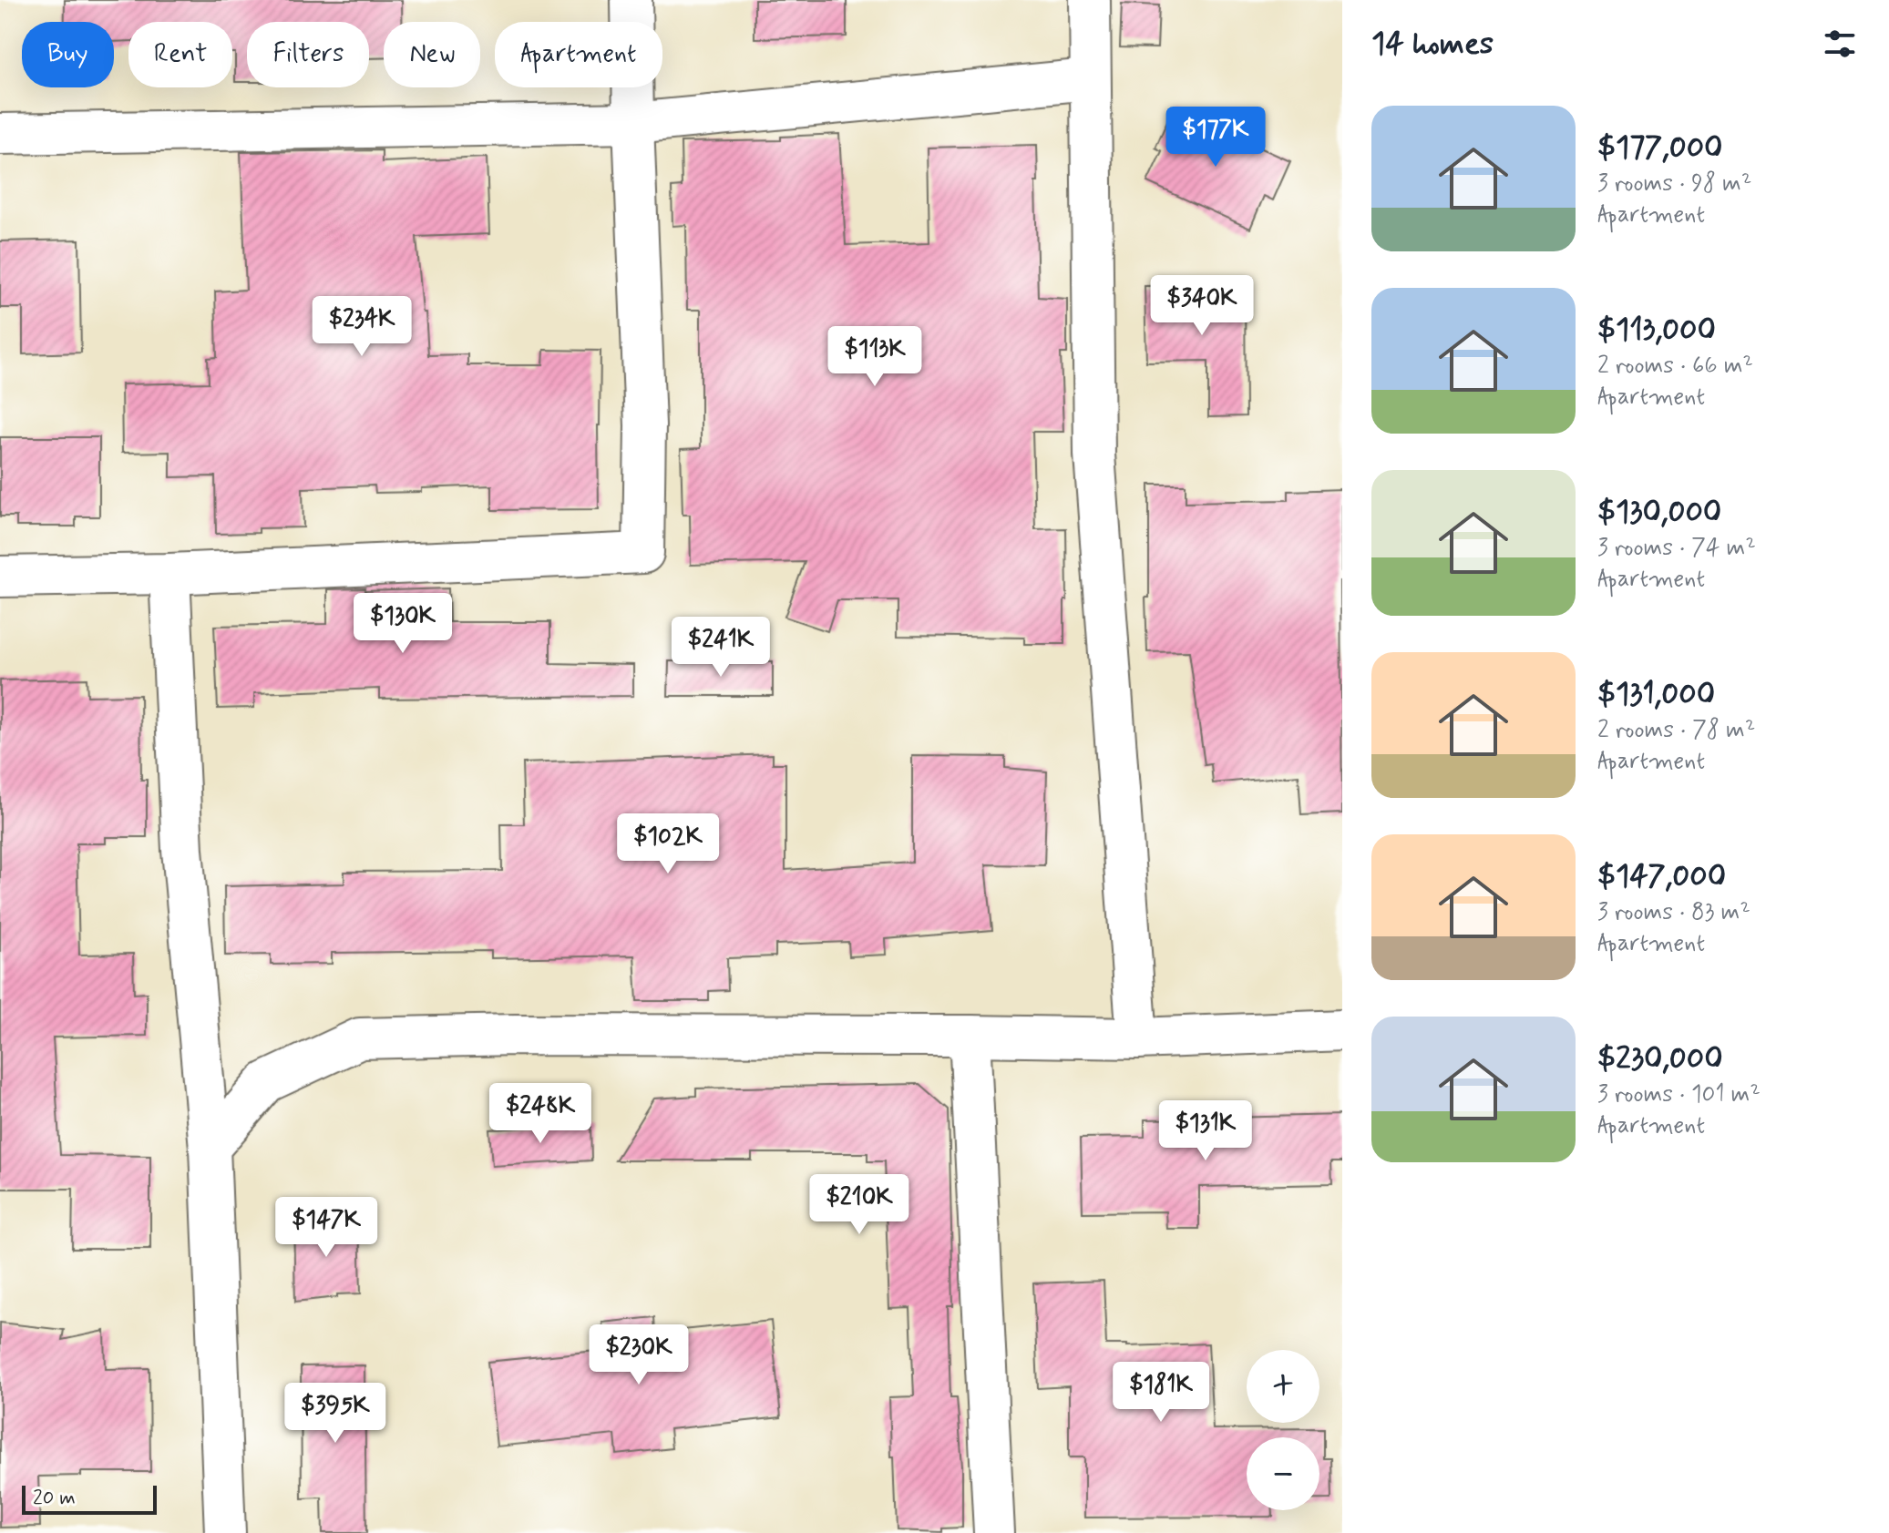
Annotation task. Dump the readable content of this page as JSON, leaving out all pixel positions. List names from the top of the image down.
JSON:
{
  "scale_bar": "20 m",
  "page": {
    "heading": "14 homes",
    "chip": [
      "Buy",
      "Rent",
      "Filters",
      "New",
      "Apartment"
    ],
    "list": [
      {
        "name": "$177,000",
        "note": "3 rooms · 98 m² · Apartment"
      },
      {
        "name": "$113,000",
        "note": "2 rooms · 66 m² · Apartment"
      },
      {
        "name": "$130,000",
        "note": "3 rooms · 74 m² · Apartment"
      },
      {
        "name": "$131,000",
        "note": "2 rooms · 78 m² · Apartment"
      },
      {
        "name": "$147,000",
        "note": "3 rooms · 83 m² · Apartment"
      },
      {
        "name": "$230,000",
        "note": "3 rooms · 101 m² · Apartment"
      }
    ],
    "price": [
      "$177K",
      "$340K",
      "$234K",
      "$113K",
      "$130K",
      "$241K",
      "$102K",
      "$248K",
      "$131K",
      "$210K",
      "$147K",
      "$230K",
      "$181K",
      "$395K"
    ],
    "map_buttons": ["+", "−"],
    "scale": "20 m"
  }
}
